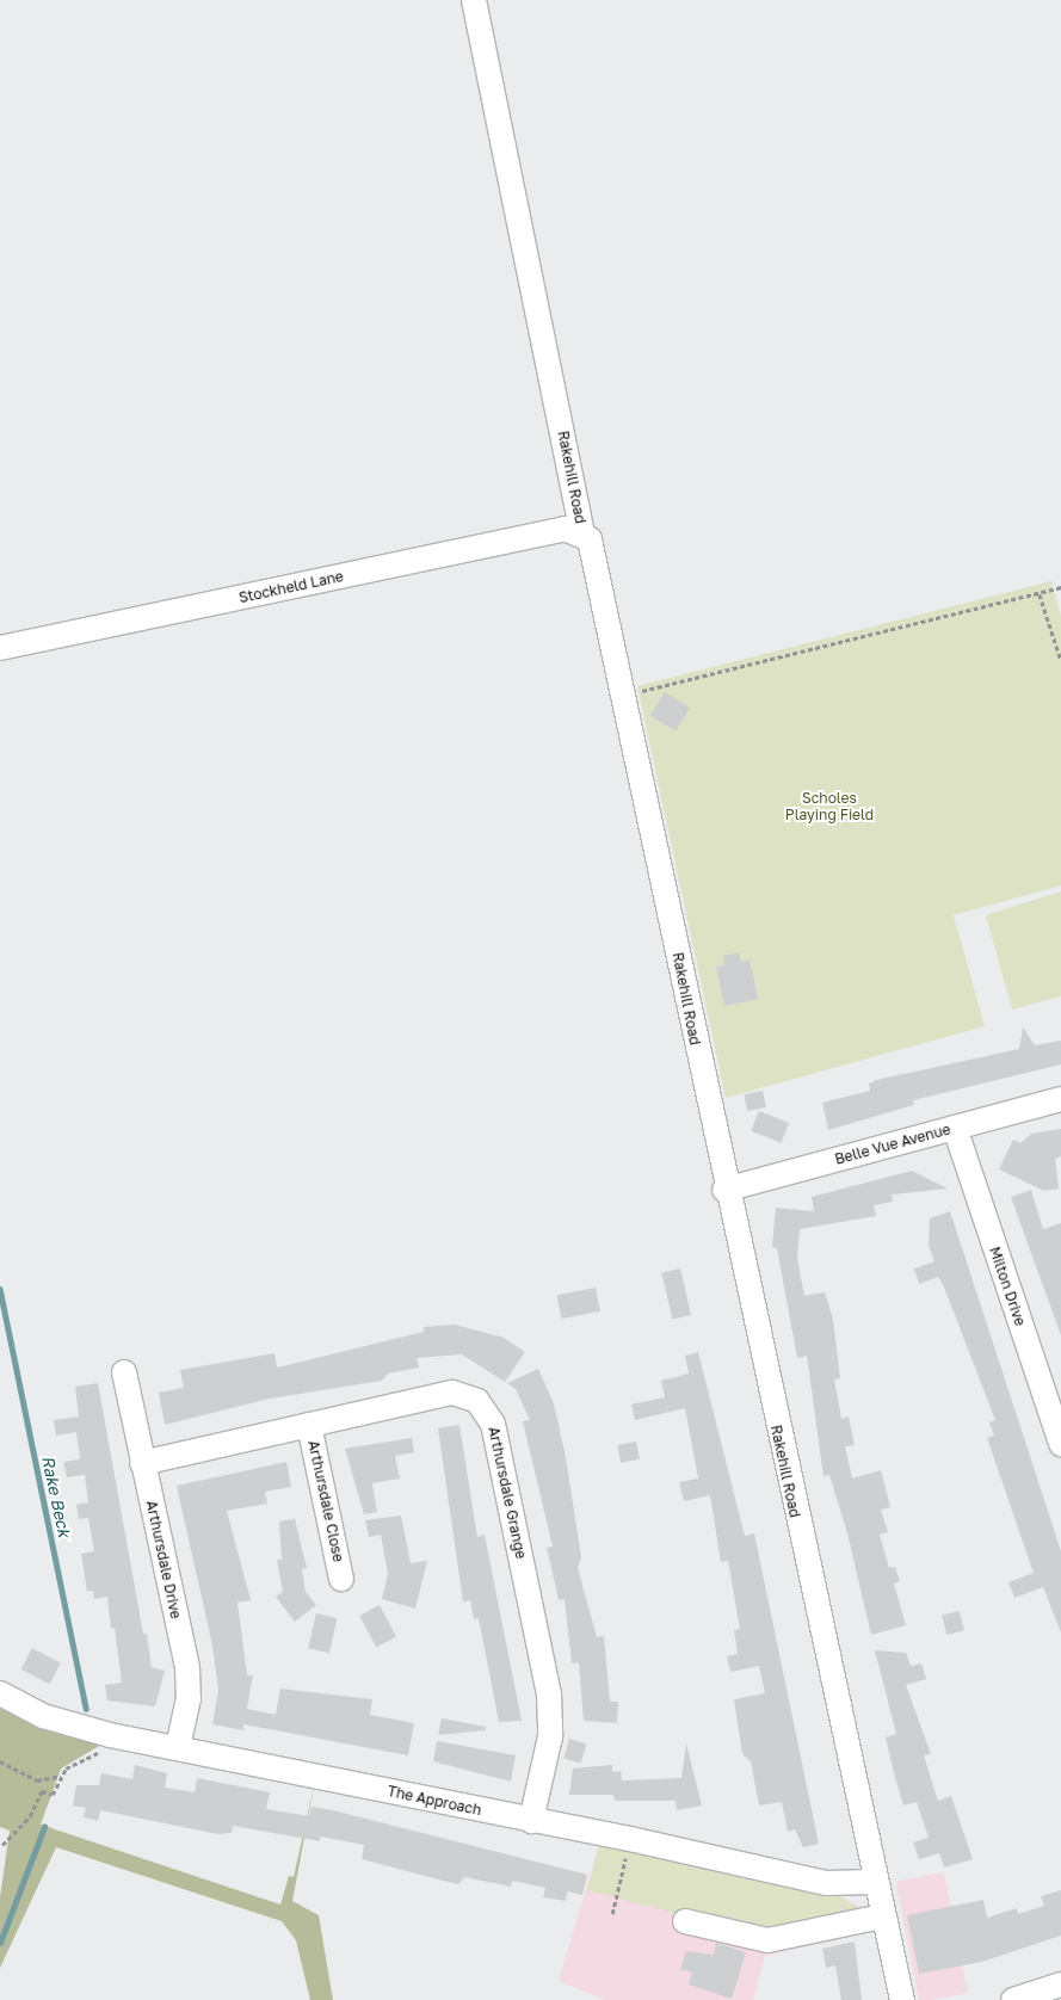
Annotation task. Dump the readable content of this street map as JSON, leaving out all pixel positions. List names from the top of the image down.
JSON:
{
  "streets": {
    "street": [
      "Rakehill Road",
      "Stockheld Lane",
      "Belle Vue Avenue",
      "Milton Drive",
      "Arthursdale Grange",
      "Arthursdale Close",
      "Arthursdale Drive",
      "The Approach"
    ]
  },
  "crossings": [
    ["Rakehill Road", "Stockheld Lane"],
    ["Rakehill Road", "Belle Vue Avenue"],
    ["Rakehill Road", "The Approach"],
    ["Belle Vue Avenue", "Milton Drive"],
    ["Arthursdale Grange", "Arthursdale Close"],
    ["Arthursdale Grange", "Arthursdale Drive"],
    ["Arthursdale Grange", "The Approach"],
    ["Arthursdale Drive", "The Approach"]
  ],
  "water": ["Rake Beck"],
  "parks": ["Scholes Playing Field"]
}
